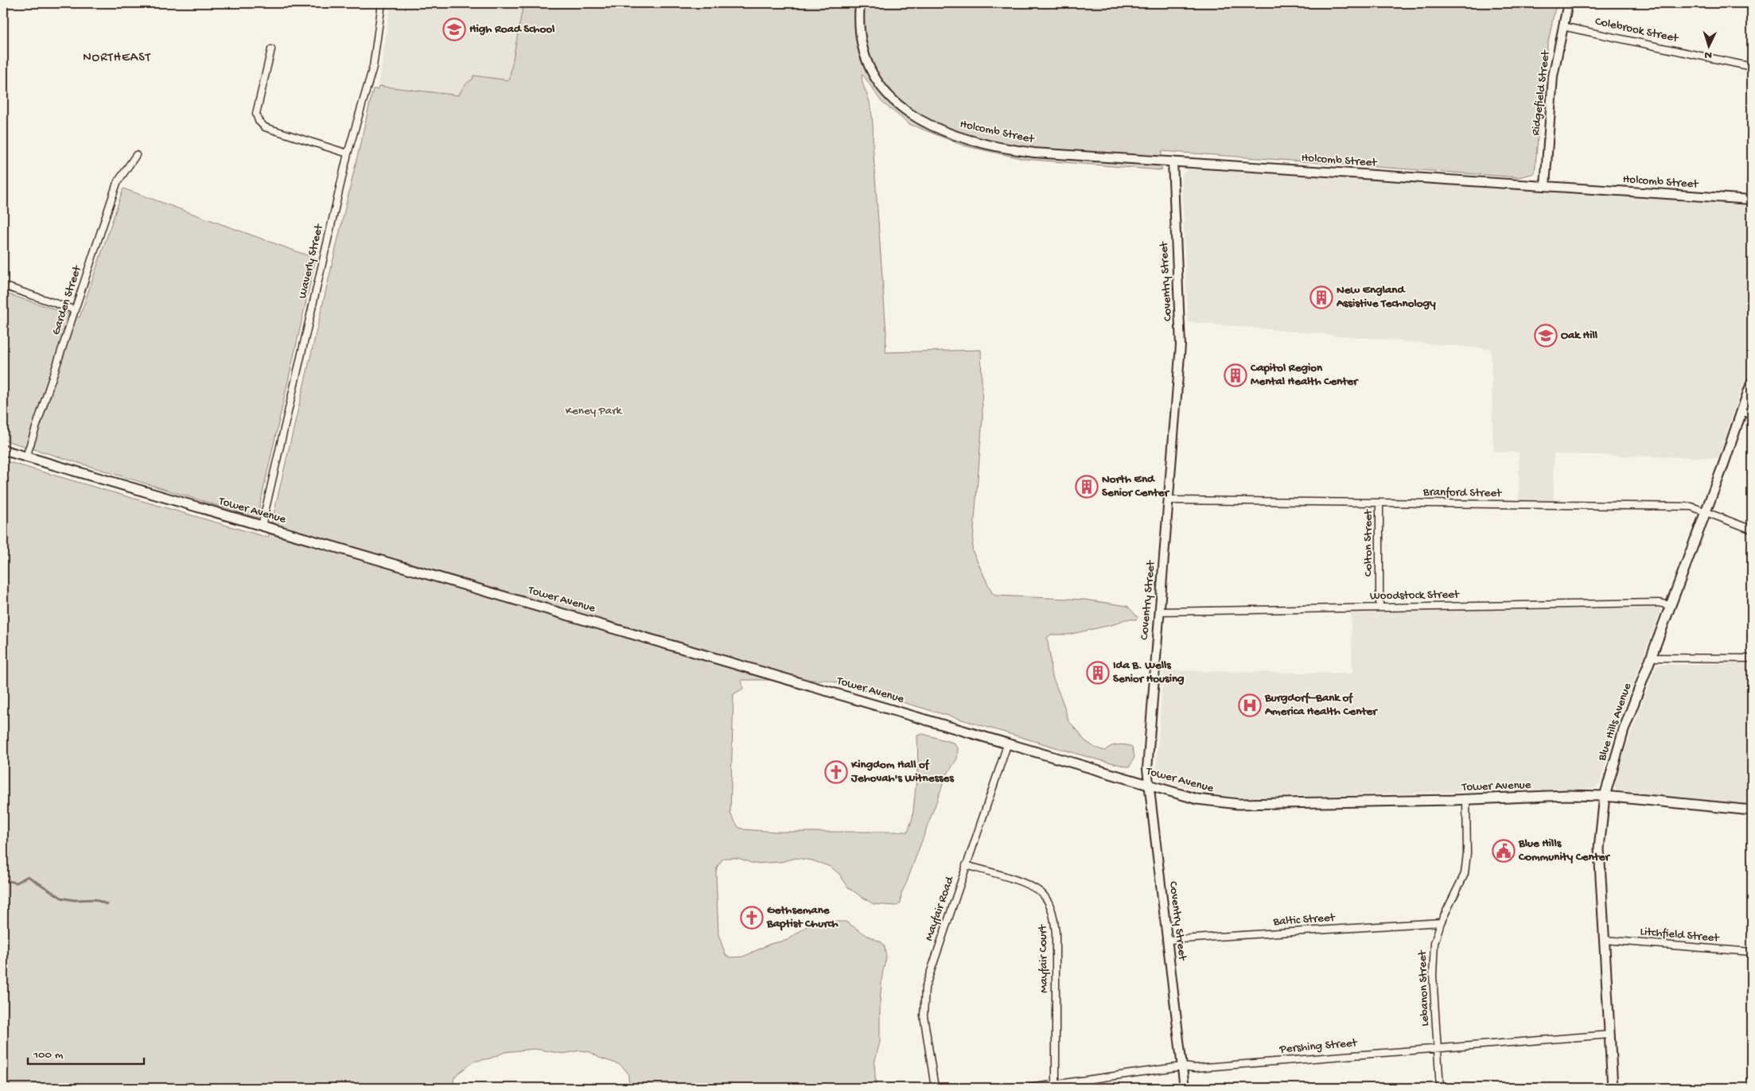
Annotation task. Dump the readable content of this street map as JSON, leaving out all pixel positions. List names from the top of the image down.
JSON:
{
  "streets": {
    "main road": ["Tower Avenue", "Blue Hills Avenue"],
    "street": [
      "Colebrook Street",
      "Ridgefield Street",
      "Holcomb Street",
      "Waverly Street",
      "Coventry Street",
      "Garden Street",
      "Branford Street",
      "Colton Street",
      "Woodstock Street",
      "Mayfair Road",
      "Baltic Street",
      "Litchfield Street",
      "Mayfair Court",
      "Lebanon Street",
      "Pershing Street"
    ]
  },
  "crossings": [
    ["Colebrook Street", "Ridgefield Street"],
    ["Ridgefield Street", "Holcomb Street"],
    ["Holcomb Street", "Coventry Street"],
    ["Waverly Street", "Tower Avenue"],
    ["Coventry Street", "Branford Street"],
    ["Coventry Street", "Tower Avenue"],
    ["Coventry Street", "Woodstock Street"],
    ["Coventry Street", "Baltic Street"],
    ["Coventry Street", "Pershing Street"],
    ["Garden Street", "Tower Avenue"],
    ["Branford Street", "Colton Street"],
    ["Branford Street", "Blue Hills Avenue"],
    ["Tower Avenue", "Blue Hills Avenue"],
    ["Tower Avenue", "Mayfair Road"],
    ["Tower Avenue", "Lebanon Street"],
    ["Colton Street", "Woodstock Street"],
    ["Woodstock Street", "Blue Hills Avenue"],
    ["Blue Hills Avenue", "Litchfield Street"],
    ["Blue Hills Avenue", "Pershing Street"],
    ["Mayfair Road", "Mayfair Court"],
    ["Baltic Street", "Lebanon Street"],
    ["Mayfair Court", "Pershing Street"],
    ["Lebanon Street", "Pershing Street"]
  ],
  "districts": ["NORTHEAST"],
  "parks": ["Keney Park"],
  "places": {
    "school or university": ["High Road School", "Oak Hill"],
    "building": [
      "New England Assistive Technology",
      "Capitol Region Mental Health Center",
      "North End Senior Center",
      "Ida B. Wells Senior Housing"
    ],
    "hospital": ["Burgdorf–Bank of America Health Center"],
    "church": ["Kingdom Hall of Jehovah's Witnesses", "Gethsemane Baptist Church"],
    "public building": ["Blue Hills Community Center"]
  },
  "scale_bar": "100 m",
  "north": "bottom"
}
